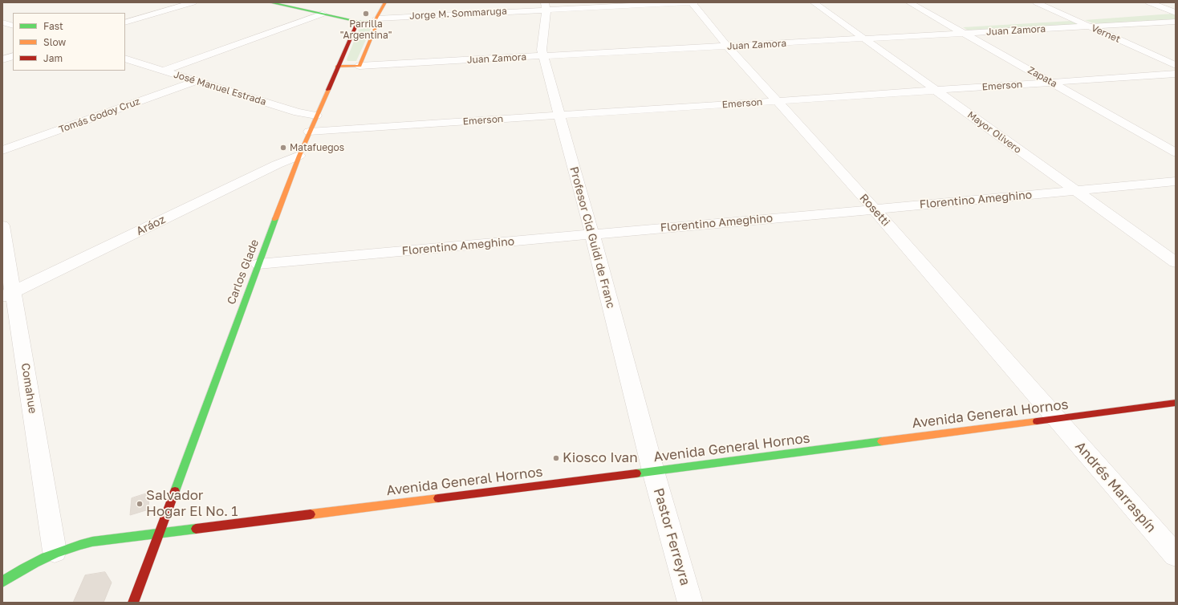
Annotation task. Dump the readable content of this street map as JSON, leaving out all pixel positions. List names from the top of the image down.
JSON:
{
  "streets": {
    "street": [
      "Jorge M. Sommaruga",
      "Juan Zamora",
      "Vernet",
      "Zapata",
      "Emerson",
      "José Manuel Estrada",
      "Tomás Godoy Cruz",
      "Mayor Olivero",
      "Florentino Ameghino",
      "Rosetti",
      "Aráoz",
      "Profesor Cid Guidi de Franc",
      "Carlos Glade",
      "Comahue",
      "Avenida General Hornos",
      "Andrés Marraspín",
      "Pastor Ferreyra"
    ]
  },
  "crossings": [
    ["Jorge M. Sommaruga", "Rosetti"],
    ["Jorge M. Sommaruga", "Profesor Cid Guidi de Franc"],
    ["Juan Zamora", "Vernet"],
    ["Juan Zamora", "Zapata"],
    ["Juan Zamora", "Mayor Olivero"],
    ["Juan Zamora", "Rosetti"],
    ["Juan Zamora", "Profesor Cid Guidi de Franc"],
    ["Juan Zamora", "Carlos Glade"],
    ["Zapata", "Emerson"],
    ["Emerson", "Mayor Olivero"],
    ["Emerson", "Rosetti"],
    ["Emerson", "Profesor Cid Guidi de Franc"],
    ["Emerson", "Carlos Glade"],
    ["José Manuel Estrada", "Tomás Godoy Cruz"],
    ["José Manuel Estrada", "Carlos Glade"],
    ["Mayor Olivero", "Florentino Ameghino"],
    ["Florentino Ameghino", "Rosetti"],
    ["Florentino Ameghino", "Profesor Cid Guidi de Franc"],
    ["Florentino Ameghino", "Carlos Glade"],
    ["Rosetti", "Avenida General Hornos"],
    ["Rosetti", "Andrés Marraspín"],
    ["Aráoz", "Carlos Glade"],
    ["Aráoz", "Comahue"],
    ["Profesor Cid Guidi de Franc", "Avenida General Hornos"],
    ["Profesor Cid Guidi de Franc", "Pastor Ferreyra"],
    ["Carlos Glade", "Avenida General Hornos"],
    ["Comahue", "Avenida General Hornos"],
    ["Avenida General Hornos", "Andrés Marraspín"],
    ["Avenida General Hornos", "Pastor Ferreyra"]
  ],
  "places": [
    "Parrilla \"Argentina\"",
    "Matafuegos",
    "Kiosco Ivan",
    "Salvador Hogar El No. 1"
  ],
  "legend": ["Fast", "Slow", "Jam"]
}
